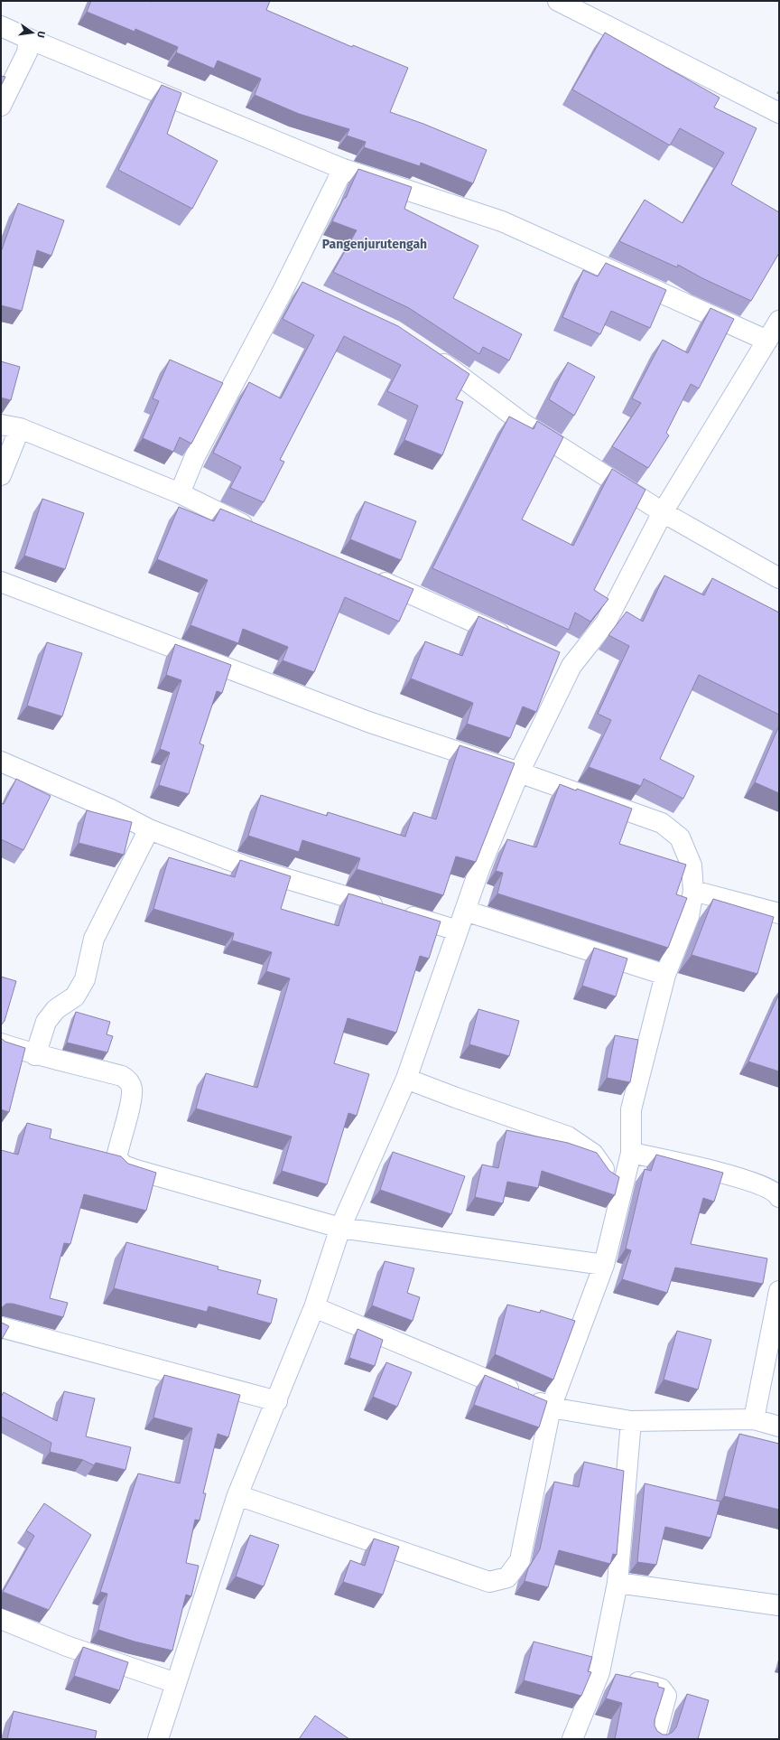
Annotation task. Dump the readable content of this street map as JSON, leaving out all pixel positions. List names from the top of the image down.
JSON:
{
  "districts": ["Pangenjurutengah"],
  "north": "right"
}
